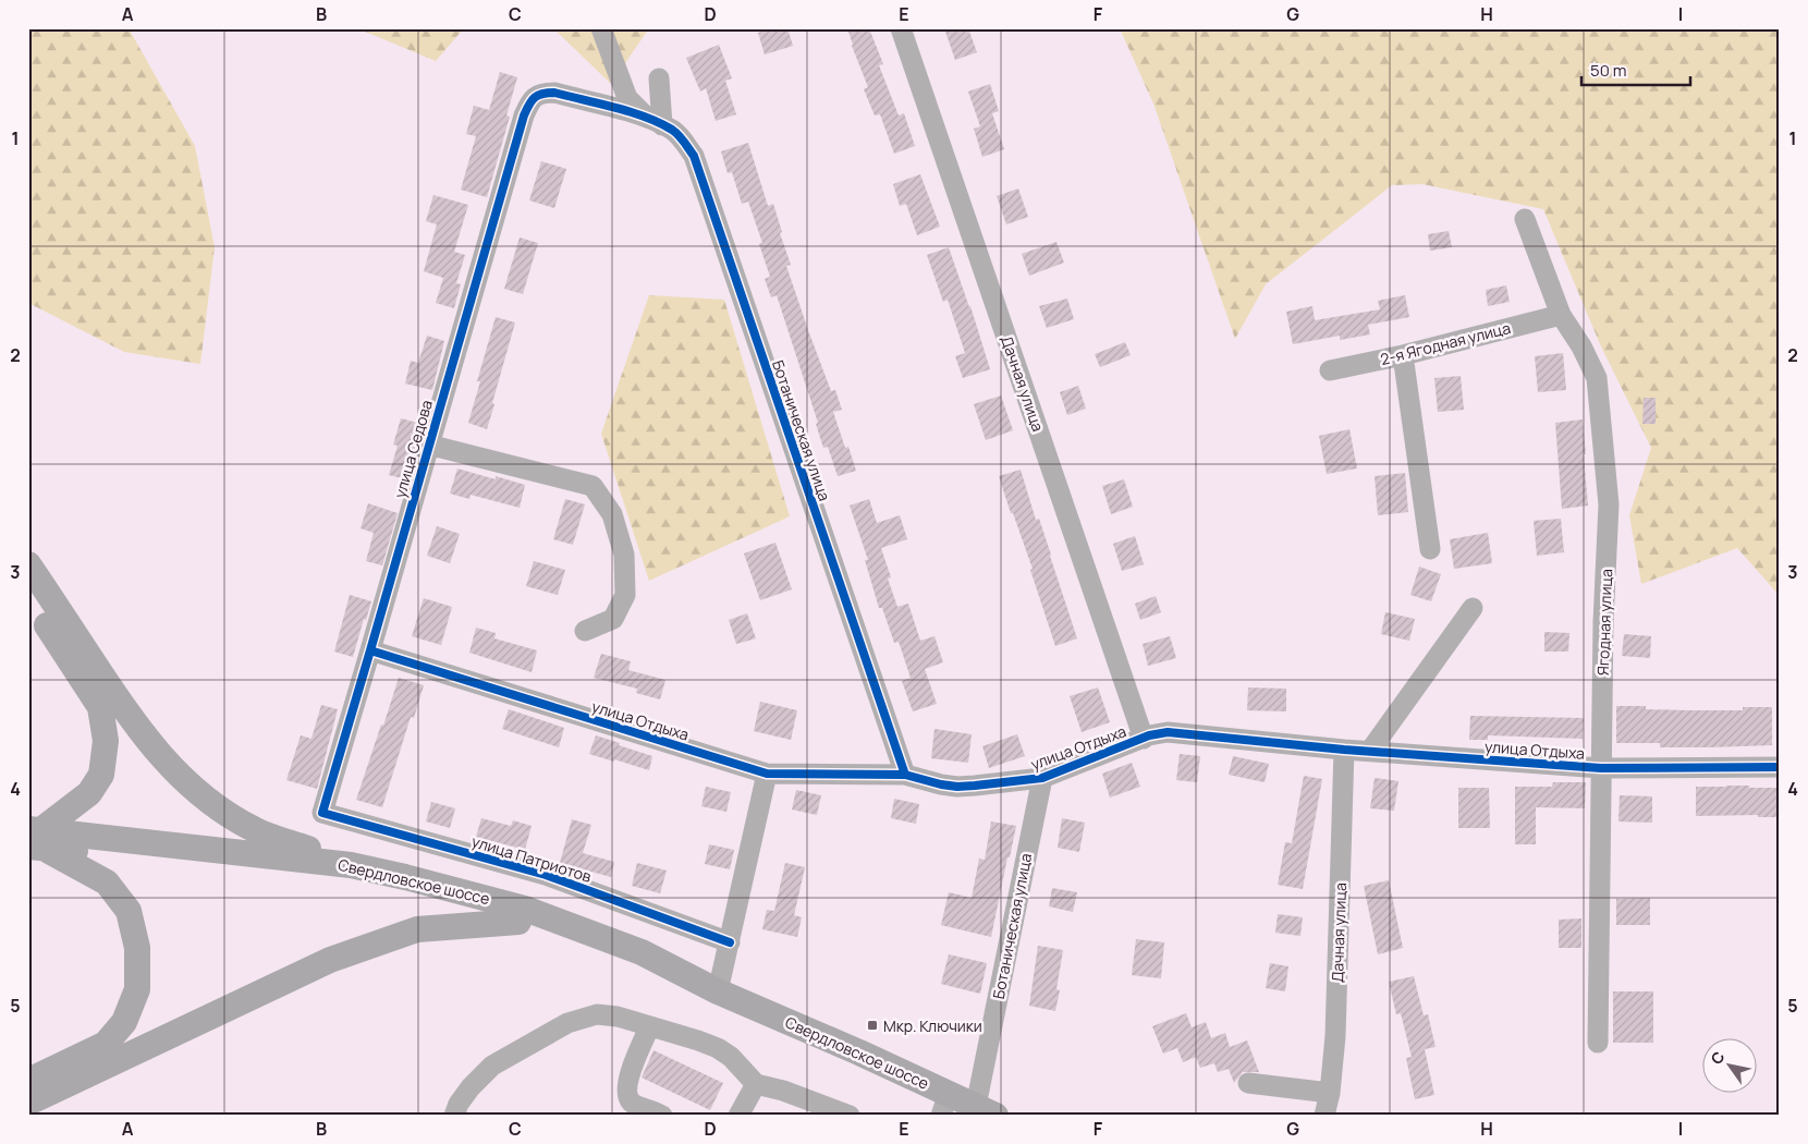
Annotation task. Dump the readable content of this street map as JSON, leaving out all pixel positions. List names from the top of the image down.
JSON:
{
  "streets": {
    "main road": ["Свердловское шоссе"],
    "street": [
      "2-я Ягодная улица",
      "Дачная улица",
      "Ботаническая улица",
      "улица Седова",
      "Ягодная улица",
      "улица Отдыха",
      "улица Патриотов"
    ]
  },
  "crossings": [
    ["2-я Ягодная улица", "Ягодная улица"],
    ["Дачная улица", "улица Отдыха"],
    ["Ботаническая улица", "улица Седова"],
    ["Ботаническая улица", "улица Отдыха"],
    ["Ботаническая улица", "Свердловское шоссе"],
    ["улица Седова", "улица Отдыха"],
    ["улица Седова", "улица Патриотов"],
    ["Ягодная улица", "улица Отдыха"]
  ],
  "places": {
    "transit": ["Мкр. Ключики"]
  },
  "scale_bar": "50 m",
  "north": "top left",
  "grid": {
    "columns": [
      "A",
      "B",
      "C",
      "D",
      "E",
      "F",
      "G",
      "H",
      "I"
    ],
    "rows": [
      "1",
      "2",
      "3",
      "4",
      "5"
    ]
  }
}
